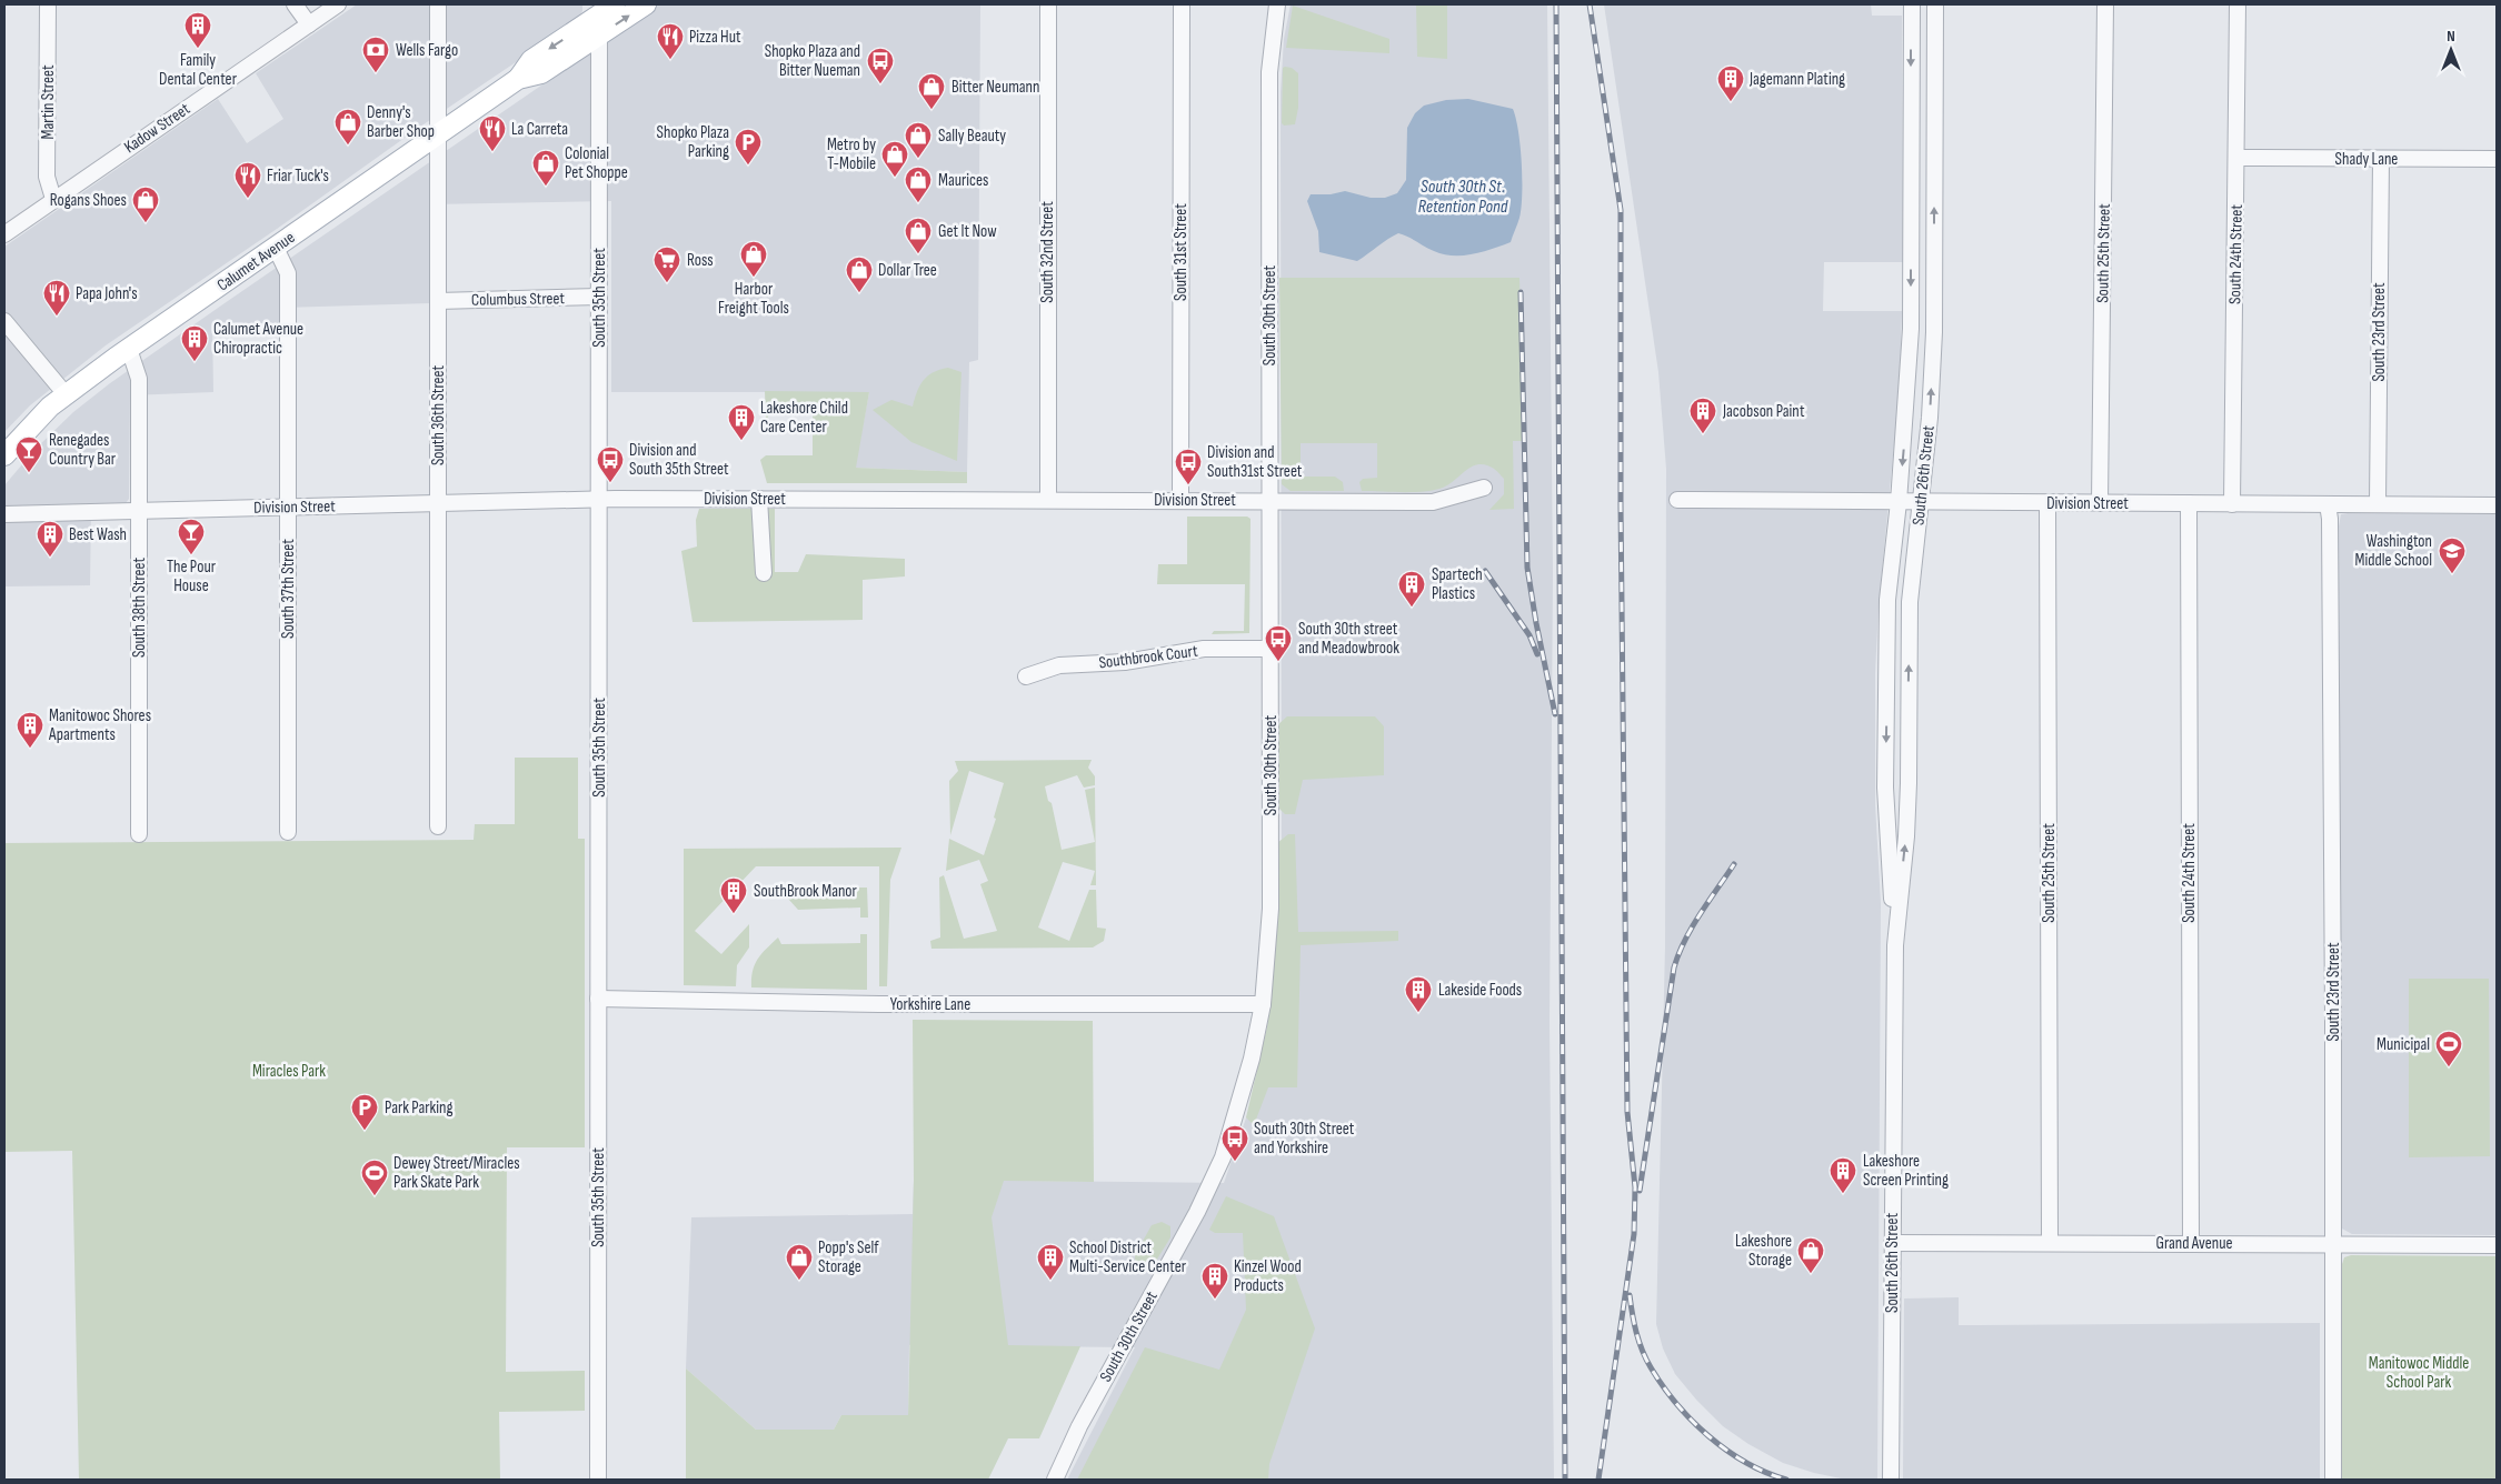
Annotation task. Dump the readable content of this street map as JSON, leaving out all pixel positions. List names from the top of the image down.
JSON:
{
  "streets": {
    "main road": ["Calumet Avenue"],
    "street": [
      "Martin Street",
      "Kadow Street",
      "Shady Lane",
      "South 32nd Street",
      "South 31st Street",
      "South 25th Street",
      "South 24th Street",
      "South 35th Street",
      "Columbus Street",
      "South 30th Street",
      "South 23rd Street",
      "South 36th Street",
      "South 26th Street",
      "Division Street",
      "South 37th Street",
      "South 38th Street",
      "Southbrook Court",
      "Yorkshire Lane",
      "Grand Avenue"
    ]
  },
  "crossings": [
    ["Martin Street", "Kadow Street"],
    ["Shady Lane", "South 24th Street"],
    ["Shady Lane", "South 23rd Street"],
    ["South 32nd Street", "Division Street"],
    ["South 31st Street", "Division Street"],
    ["South 25th Street", "Division Street"],
    ["South 25th Street", "Grand Avenue"],
    ["South 24th Street", "Division Street"],
    ["South 24th Street", "Grand Avenue"],
    ["Calumet Avenue", "South 35th Street"],
    ["Calumet Avenue", "South 36th Street"],
    ["Calumet Avenue", "South 37th Street"],
    ["Calumet Avenue", "South 38th Street"],
    ["South 35th Street", "Columbus Street"],
    ["South 35th Street", "Division Street"],
    ["South 35th Street", "Yorkshire Lane"],
    ["Columbus Street", "South 36th Street"],
    ["South 30th Street", "Division Street"],
    ["South 30th Street", "Southbrook Court"],
    ["South 30th Street", "Yorkshire Lane"],
    ["South 23rd Street", "Division Street"],
    ["South 23rd Street", "Grand Avenue"],
    ["South 36th Street", "Division Street"],
    ["South 26th Street", "Division Street"],
    ["South 26th Street", "Grand Avenue"],
    ["Division Street", "South 37th Street"],
    ["Division Street", "South 38th Street"]
  ],
  "water": ["South 30th St. Retention Pond"],
  "parks": ["Miracles Park", "Manitowoc Middle School Park"],
  "places": {
    "building": [
      "Family Dental Center",
      "Jagemann Plating",
      "Calumet Avenue Chiropractic",
      "Jacobson Paint",
      "Lakeshore Child Care Center",
      "Best Wash",
      "Spartech Plastics",
      "Manitowoc Shores Apartments",
      "SouthBrook Manor",
      "Lakeside Foods",
      "Lakeshore Screen Printing",
      "School District Multi-Service Center",
      "Kinzel Wood Products"
    ],
    "restaurant": [
      "Pizza Hut",
      "La Carreta",
      "Friar Tuck's",
      "Papa John's"
    ],
    "bank": ["Wells Fargo"],
    "bus stop": [
      "Shopko Plaza and Bitter Nueman",
      "Division and South 35th Street",
      "Division and South31st Street",
      "South 30th street and Meadowbrook",
      "South 30th Street and Yorkshire"
    ],
    "shop": [
      "Bitter Neumann",
      "Denny's Barber Shop",
      "Sally Beauty",
      "Metro by T-Mobile",
      "Colonial Pet Shoppe",
      "Maurices",
      "Rogans Shoes",
      "Get It Now",
      "Harbor Freight Tools",
      "Dollar Tree",
      "Lakeshore Storage",
      "Popp's Self Storage"
    ],
    "parking": ["Shopko Plaza Parking", "Park Parking"],
    "supermarket": ["Ross"],
    "bar": ["Renegades Country Bar", "The Pour House"],
    "school or university": ["Washington Middle School"],
    "sports": ["Municipal", "Dewey Street/Miracles Park Skate Park"]
  },
  "north": "top"
}
